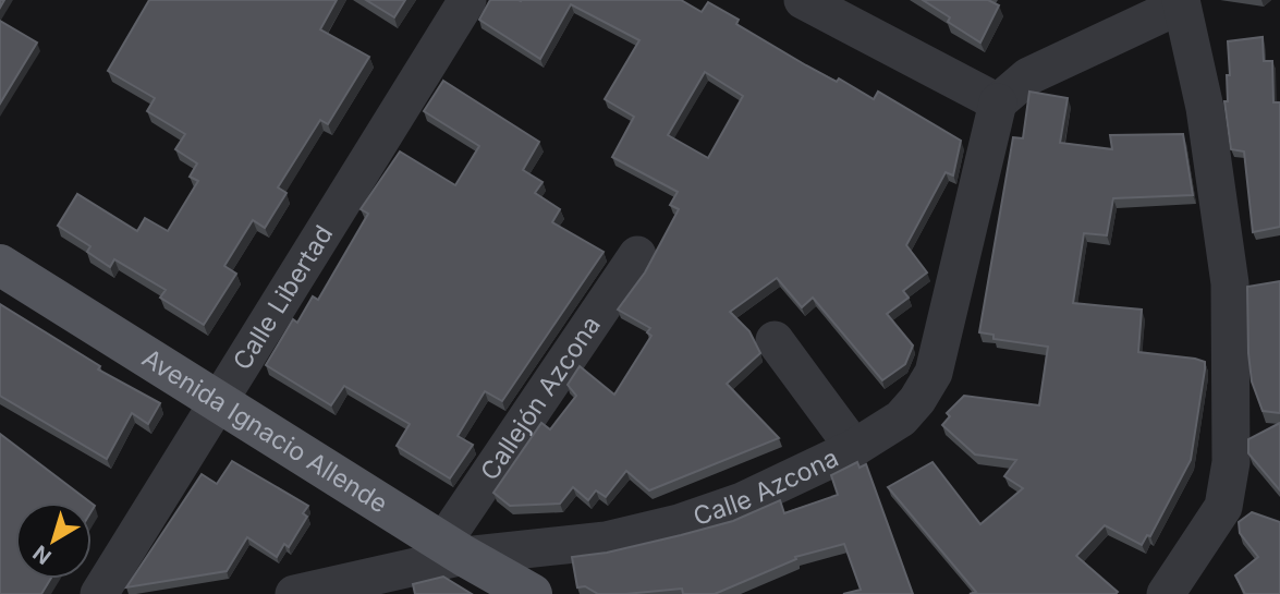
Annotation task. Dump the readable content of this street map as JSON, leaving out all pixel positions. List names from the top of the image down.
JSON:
{
  "streets": {
    "main road": ["Avenida Ignacio Allende"],
    "street": ["Calle Libertad", "Callejón Azcona", "Calle Azcona"]
  },
  "crossings": [
    ["Calle Libertad", "Avenida Ignacio Allende"],
    ["Callejón Azcona", "Avenida Ignacio Allende"],
    ["Callejón Azcona", "Calle Azcona"],
    ["Avenida Ignacio Allende", "Calle Azcona"]
  ],
  "north": "bottom left"
}
